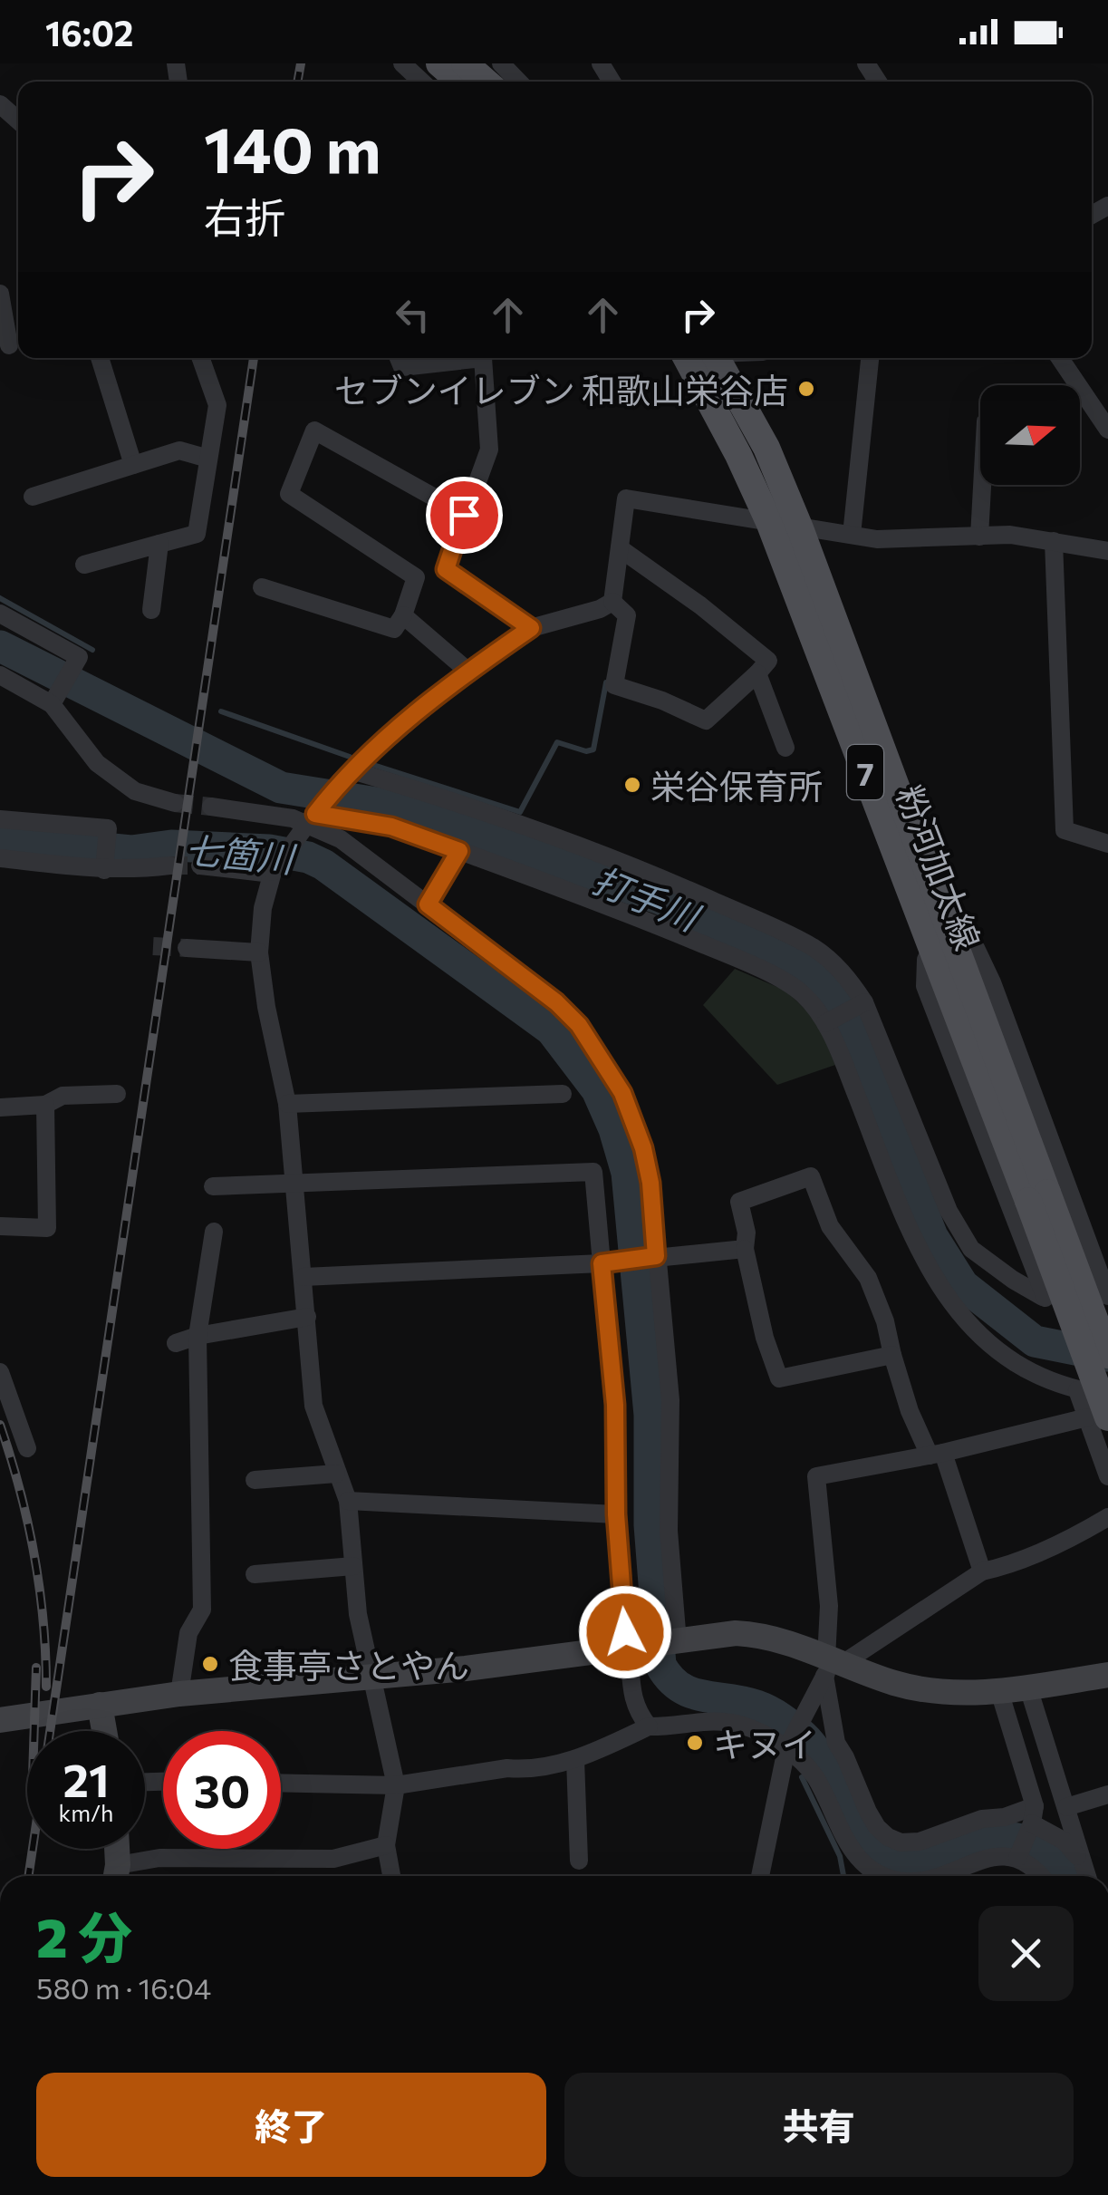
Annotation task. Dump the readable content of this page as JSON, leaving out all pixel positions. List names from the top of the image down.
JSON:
{
  "streets": {
    "main road": ["7", "粉河加太線"]
  },
  "water": ["七箇川", "打手川"],
  "places": [
    "セブンイレブン 和歌山栄谷店",
    "栄谷保育所",
    "食事亭さとやん",
    "キヌイ"
  ],
  "north": "right",
  "page": {
    "status": "16:02",
    "turn": ["140 m", "右折"],
    "speed": "21 km/h",
    "limit": "30",
    "heading": ["2 分", "580 m · 16:04"],
    "buttons": ["終了", "共有"]
  }
}
